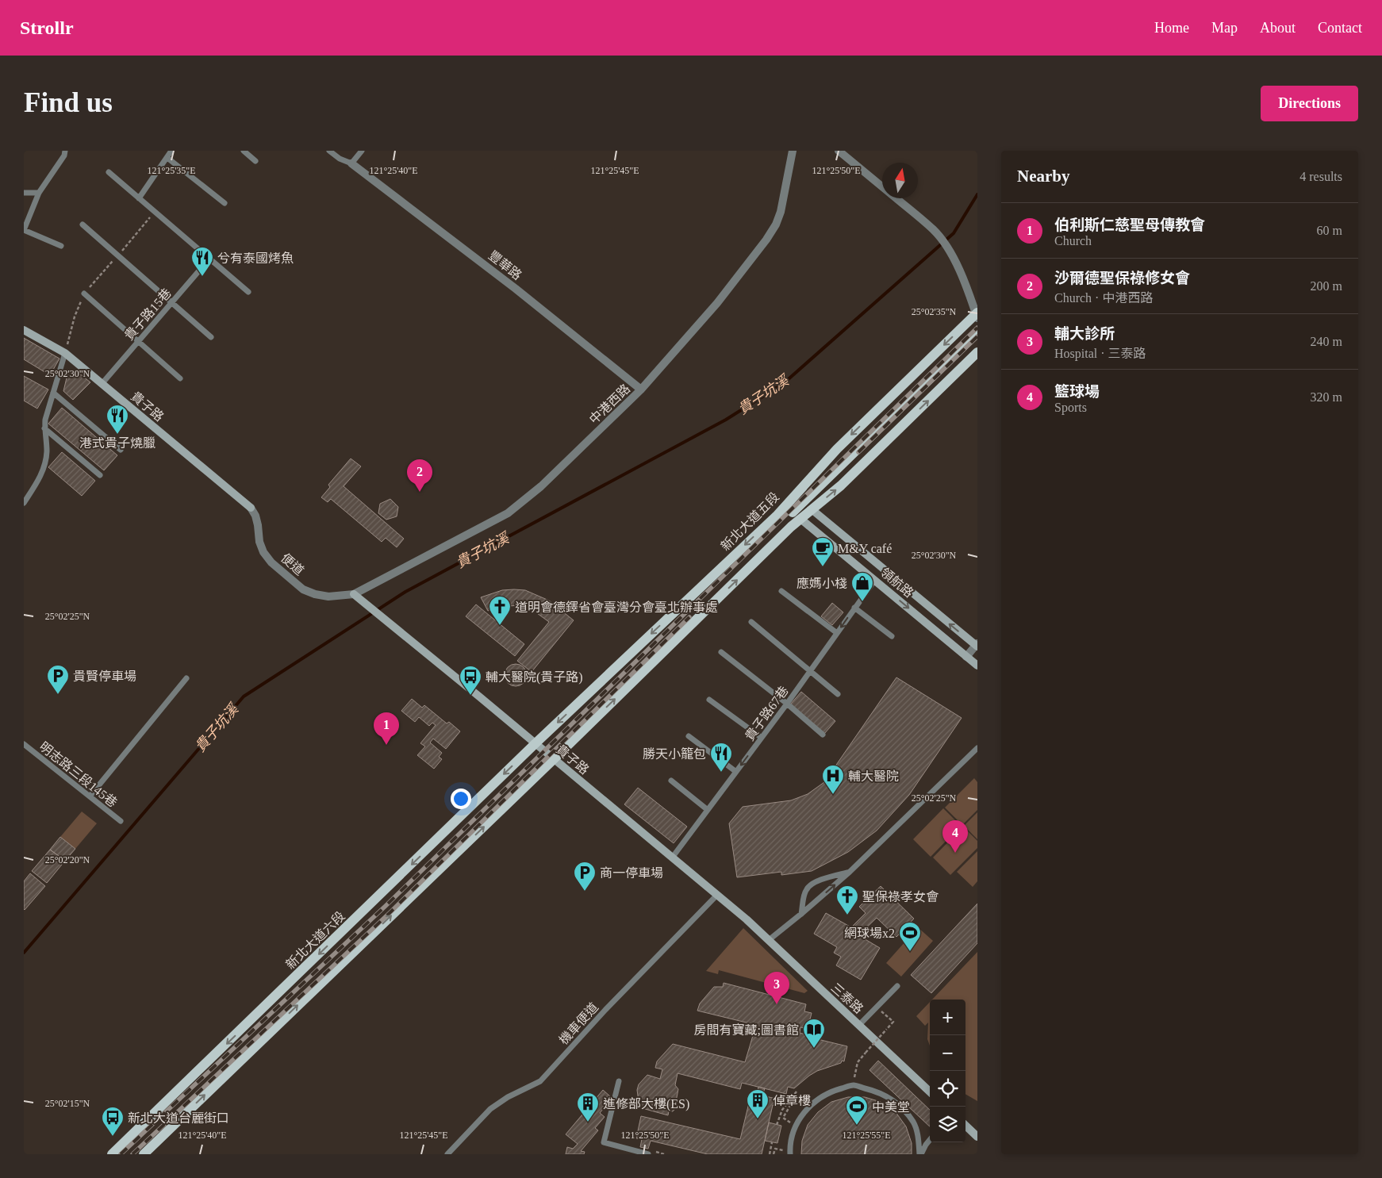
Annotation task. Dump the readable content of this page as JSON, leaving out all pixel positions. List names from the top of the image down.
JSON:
{
  "streets": {
    "main road": ["新北大道五段", "新北大道六段"],
    "street": [
      "豐華路",
      "中港西路",
      "貴子路",
      "便道",
      "領航路",
      "三泰路"
    ],
    "lane": [
      "貴子路15巷",
      "貴子路67巷",
      "明志路三段145巷",
      "機車便道"
    ]
  },
  "crossings": [
    ["豐華路", "中港西路"],
    ["貴子路15巷", "貴子路"],
    ["中港西路", "貴子路"],
    ["中港西路", "便道"],
    ["貴子路", "新北大道五段"],
    ["貴子路", "便道"],
    ["貴子路", "貴子路67巷"],
    ["貴子路", "新北大道六段"],
    ["貴子路", "三泰路"],
    ["貴子路", "機車便道"],
    ["新北大道五段", "領航路"],
    ["新北大道五段", "新北大道六段"],
    ["領航路", "貴子路67巷"]
  ],
  "water": ["貴子坑溪"],
  "places": {
    "restaurant": ["兮有泰國烤魚", "港式貴子燒臘", "勝天小籠包"],
    "cafe": ["M&Y café"],
    "shop": ["應媽小棧"],
    "church": ["道明會德鐸省會臺灣分會臺北辦事處", "聖保祿孝女會"],
    "parking": ["貴賢停車場", "商一停車場"],
    "bus stop": ["輔大醫院(貴子路)", "新北大道台麗街口"],
    "hospital": ["輔大醫院"],
    "sports": ["網球場x2", "中美堂"],
    "library": ["房間有寶藏;圖書館"],
    "building": ["倬章樓", "進修部大樓(ES)"]
  },
  "north": "top",
  "page": {
    "header": "Strollr",
    "nav": [
      "Home",
      "Map",
      "About",
      "Contact"
    ],
    "buttons": "Directions",
    "title": "Find us",
    "heading": ["Nearby", "4 results"],
    "list": [
      {
        "mark": "1",
        "name": "伯利斯仁慈聖母傳教會",
        "note": "Church",
        "value": "60 m"
      },
      {
        "mark": "2",
        "name": "沙爾德聖保祿修女會",
        "note": "Church · 中港西路",
        "value": "200 m"
      },
      {
        "mark": "3",
        "name": "輔大診所",
        "note": "Hospital · 三泰路",
        "value": "240 m"
      },
      {
        "mark": "4",
        "name": "籃球場",
        "note": "Sports",
        "value": "320 m"
      }
    ],
    "pins": [
      "2",
      "1",
      "4",
      "3"
    ],
    "map_buttons": ["+", "−"]
  },
  "coordinates": [
    "121°25'35\"E",
    "121°25'40\"E",
    "121°25'45\"E",
    "121°25'50\"E",
    "25°02'35\"N",
    "25°02'30\"N",
    "25°02'25\"N",
    "25°02'20\"N",
    "25°02'15\"N",
    "121°25'55\"E"
  ]
}
